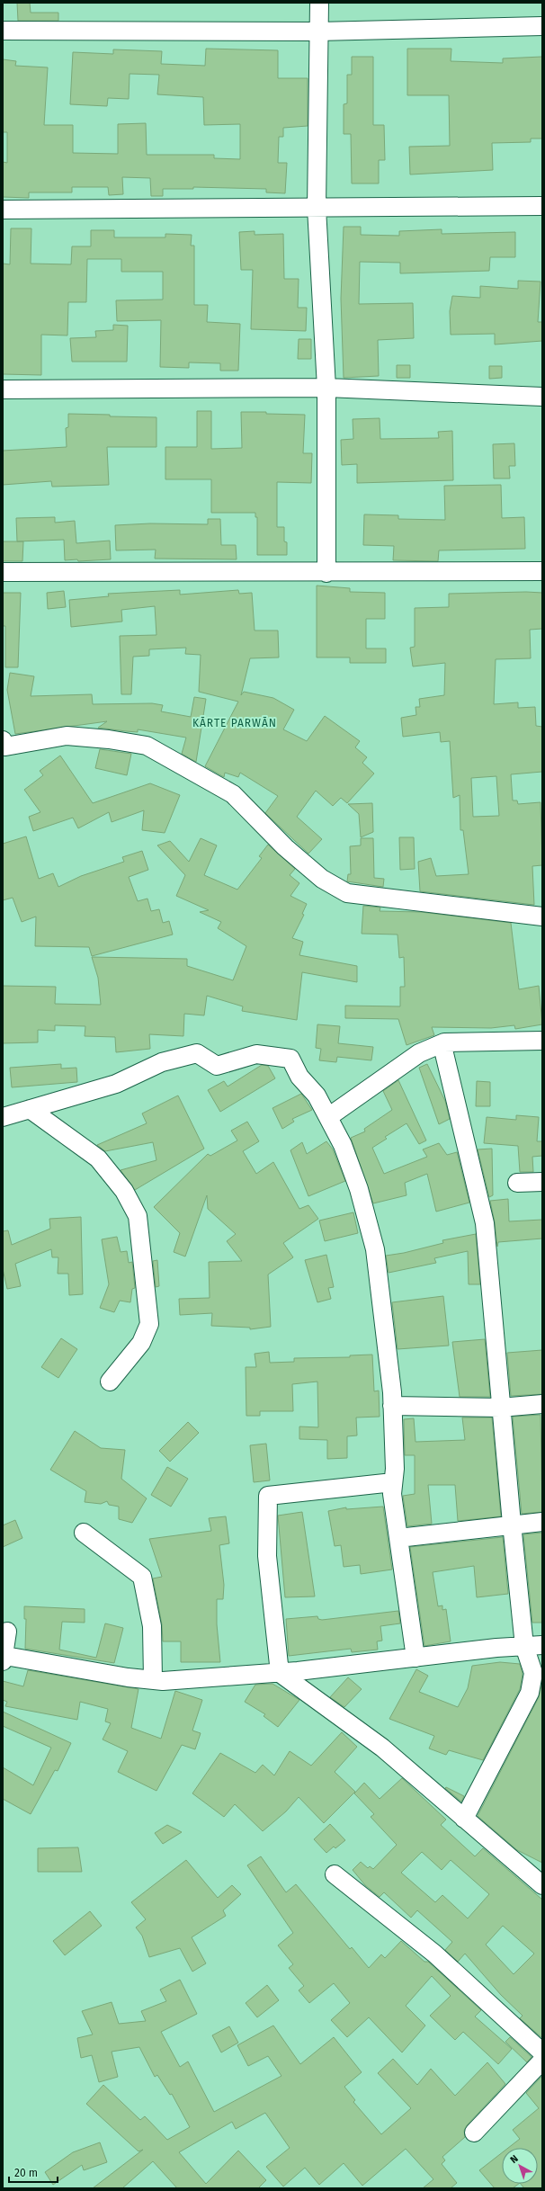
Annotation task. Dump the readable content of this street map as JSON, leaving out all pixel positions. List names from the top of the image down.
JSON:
{
  "districts": ["KĀRTE PARWĀN"],
  "scale_bar": "20 m",
  "north": "top left"
}
